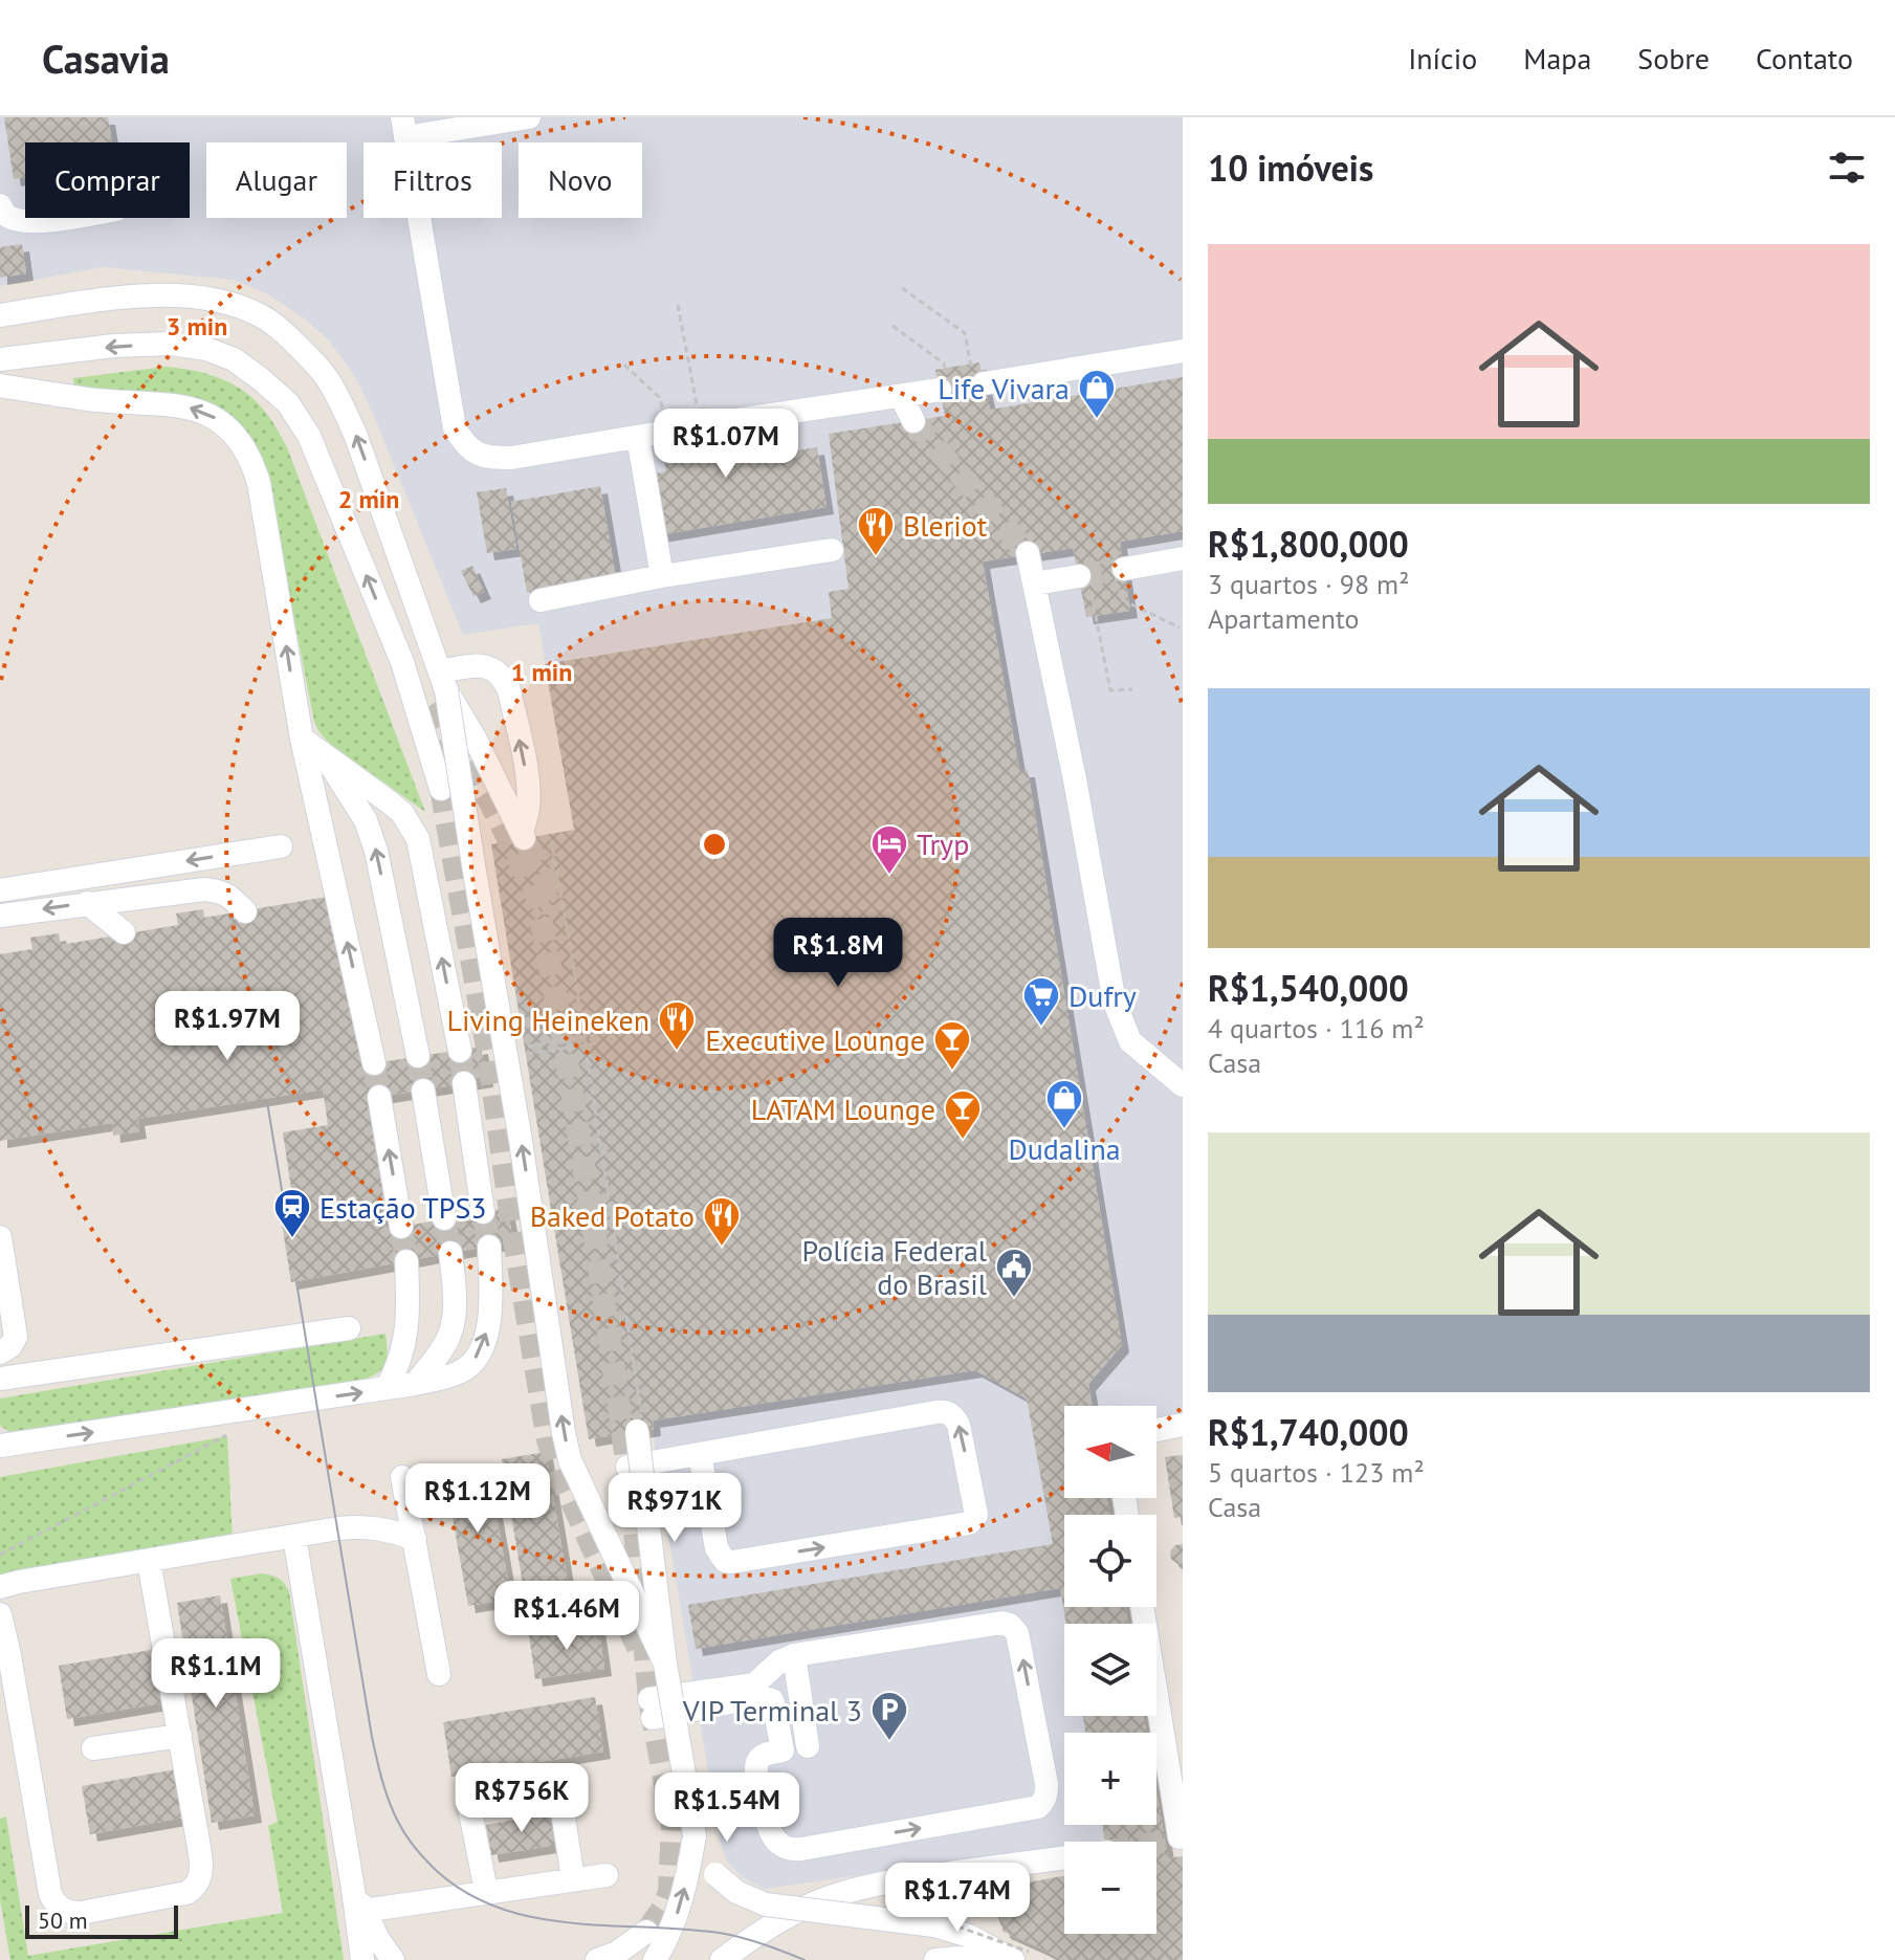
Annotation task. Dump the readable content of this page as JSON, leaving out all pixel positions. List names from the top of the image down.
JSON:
{
  "places": {
    "shop": ["Life Vivara", "Dudalina"],
    "restaurant": ["Bleriot", "Living Heineken", "Baked Potato"],
    "hotel": ["Tryp"],
    "supermarket": ["Dufry"],
    "bar": ["Executive Lounge", "LATAM Lounge"],
    "station": ["Estação TPS3"],
    "public building": ["Polícia Federal do Brasil"],
    "parking": ["VIP Terminal 3"]
  },
  "scale_bar": "50 m",
  "north": "left",
  "page": {
    "header": "Casavia",
    "nav": [
      "Início",
      "Mapa",
      "Sobre",
      "Contato"
    ],
    "heading": "10 imóveis",
    "chip": [
      "Comprar",
      "Alugar",
      "Filtros",
      "Novo"
    ],
    "list": [
      {
        "name": "R$1,800,000",
        "note": "3 quartos · 98 m² · Apartamento"
      },
      {
        "name": "R$1,540,000",
        "note": "4 quartos · 116 m² · Casa"
      },
      {
        "name": "R$1,740,000",
        "note": "5 quartos · 123 m² · Casa"
      }
    ],
    "price": [
      "R$1.07M",
      "R$1.8M",
      "R$1.97M",
      "R$1.12M",
      "R$971K",
      "R$1.46M",
      "R$1.1M",
      "R$756K",
      "R$1.54M",
      "R$1.74M"
    ],
    "map_buttons": ["+", "−"],
    "scale": "50 m"
  },
  "rings": ["3 min", "2 min", "1 min"]
}
